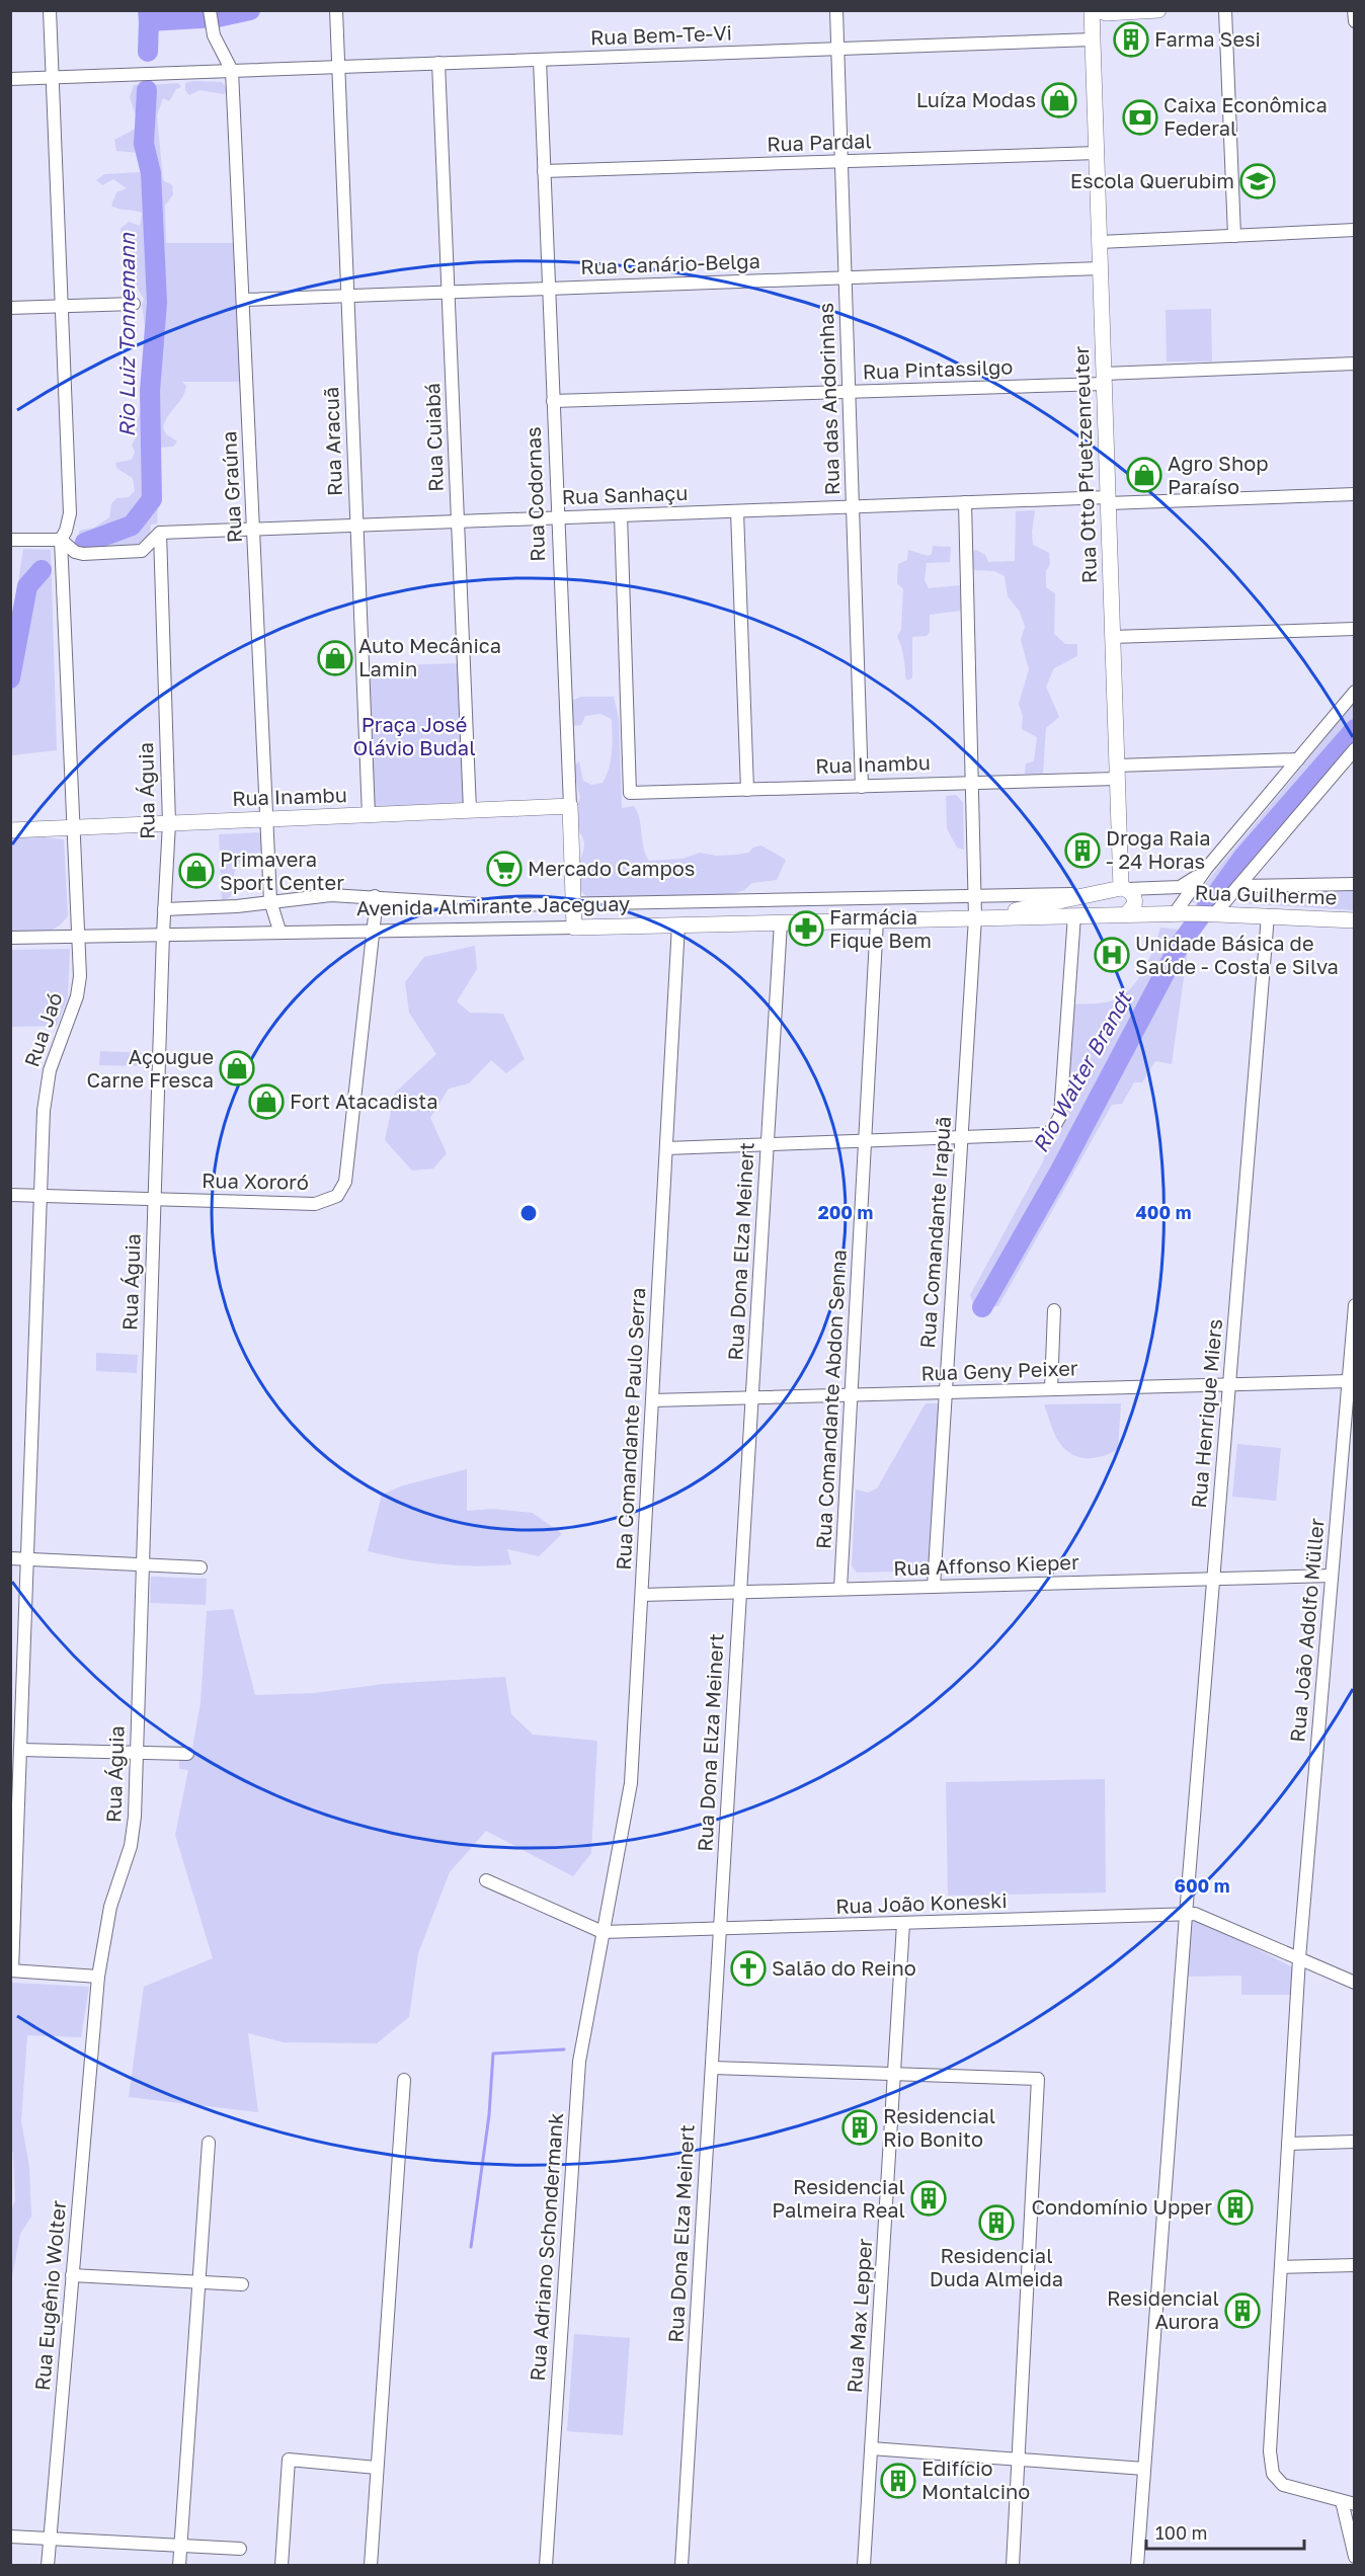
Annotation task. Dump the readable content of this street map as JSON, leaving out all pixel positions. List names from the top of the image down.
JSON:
{
  "streets": {
    "main road": [
      "Rua Otto Pfuetzenreuter",
      "Rua Codornas",
      "Rua Inambu",
      "Rua Guilherme",
      "Avenida Almirante Jaceguay"
    ],
    "street": [
      "Rua Bem-Te-Vi",
      "Rua Pardal",
      "Rua Canário-Belga",
      "Rua Pintassilgo",
      "Rua das Andorinhas",
      "Rua Cuiabá",
      "Rua Aracuã",
      "Rua Graúna",
      "Rua Sanhaçu",
      "Rua Águia",
      "Rua Jaó",
      "Rua Xororó",
      "Rua Comandante Irapuã",
      "Rua Dona Elza Meinert",
      "Rua Geny Peixer",
      "Rua Comandante Abdon Senna",
      "Rua Henrique Miers",
      "Rua Comandante Paulo Serra",
      "Rua Affonso Kieper",
      "Rua João Adolfo Müller",
      "Rua João Koneski",
      "Rua Adriano Schondermank",
      "Rua Eugênio Wolter",
      "Rua Max Lepper"
    ]
  },
  "crossings": [
    ["Rua Bem-Te-Vi", "Rua das Andorinhas"],
    ["Rua Bem-Te-Vi", "Rua Cuiabá"],
    ["Rua Bem-Te-Vi", "Rua Aracuã"],
    ["Rua Bem-Te-Vi", "Rua Otto Pfuetzenreuter"],
    ["Rua Bem-Te-Vi", "Rua Graúna"],
    ["Rua Bem-Te-Vi", "Rua Codornas"],
    ["Rua Bem-Te-Vi", "Rua Jaó"],
    ["Rua Pardal", "Rua das Andorinhas"],
    ["Rua Pardal", "Rua Otto Pfuetzenreuter"],
    ["Rua Pardal", "Rua Codornas"],
    ["Rua Canário-Belga", "Rua das Andorinhas"],
    ["Rua Canário-Belga", "Rua Cuiabá"],
    ["Rua Canário-Belga", "Rua Aracuã"],
    ["Rua Canário-Belga", "Rua Otto Pfuetzenreuter"],
    ["Rua Canário-Belga", "Rua Graúna"],
    ["Rua Canário-Belga", "Rua Codornas"],
    ["Rua Pintassilgo", "Rua das Andorinhas"],
    ["Rua Pintassilgo", "Rua Otto Pfuetzenreuter"],
    ["Rua Pintassilgo", "Rua Codornas"],
    ["Rua das Andorinhas", "Rua Sanhaçu"],
    ["Rua das Andorinhas", "Rua Inambu"],
    ["Rua Cuiabá", "Rua Sanhaçu"],
    ["Rua Cuiabá", "Rua Inambu"],
    ["Rua Aracuã", "Rua Sanhaçu"],
    ["Rua Aracuã", "Rua Inambu"],
    ["Rua Otto Pfuetzenreuter", "Rua Sanhaçu"],
    ["Rua Otto Pfuetzenreuter", "Rua Inambu"],
    ["Rua Otto Pfuetzenreuter", "Rua Guilherme"],
    ["Rua Otto Pfuetzenreuter", "Avenida Almirante Jaceguay"],
    ["Rua Graúna", "Rua Sanhaçu"],
    ["Rua Graúna", "Rua Inambu"],
    ["Rua Graúna", "Avenida Almirante Jaceguay"],
    ["Rua Codornas", "Rua Sanhaçu"],
    ["Rua Codornas", "Rua Inambu"],
    ["Rua Codornas", "Avenida Almirante Jaceguay"],
    ["Rua Sanhaçu", "Rua Inambu"],
    ["Rua Sanhaçu", "Rua Águia"],
    ["Rua Sanhaçu", "Rua Comandante Irapuã"],
    ["Rua Inambu", "Rua Águia"],
    ["Rua Inambu", "Rua Jaó"],
    ["Rua Inambu", "Rua Comandante Irapuã"],
    ["Rua Águia", "Avenida Almirante Jaceguay"],
    ["Rua Águia", "Rua Xororó"],
    ["Rua Águia", "Rua Eugênio Wolter"],
    ["Rua Guilherme", "Avenida Almirante Jaceguay"],
    ["Rua Guilherme", "Rua Henrique Miers"],
    ["Avenida Almirante Jaceguay", "Rua Jaó"],
    ["Avenida Almirante Jaceguay", "Rua Xororó"],
    ["Avenida Almirante Jaceguay", "Rua Comandante Irapuã"],
    ["Avenida Almirante Jaceguay", "Rua Dona Elza Meinert"],
    ["Avenida Almirante Jaceguay", "Rua Comandante Abdon Senna"],
    ["Avenida Almirante Jaceguay", "Rua Comandante Paulo Serra"],
    ["Rua Jaó", "Rua Xororó"],
    ["Rua Comandante Irapuã", "Rua Geny Peixer"],
    ["Rua Comandante Irapuã", "Rua Affonso Kieper"],
    ["Rua Dona Elza Meinert", "Rua Geny Peixer"],
    ["Rua Dona Elza Meinert", "Rua Affonso Kieper"],
    ["Rua Dona Elza Meinert", "Rua João Koneski"],
    ["Rua Geny Peixer", "Rua Comandante Abdon Senna"],
    ["Rua Geny Peixer", "Rua Henrique Miers"],
    ["Rua Geny Peixer", "Rua Comandante Paulo Serra"],
    ["Rua Geny Peixer", "Rua João Adolfo Müller"],
    ["Rua Comandante Abdon Senna", "Rua Affonso Kieper"],
    ["Rua Henrique Miers", "Rua Affonso Kieper"],
    ["Rua Henrique Miers", "Rua João Koneski"],
    ["Rua Comandante Paulo Serra", "Rua Affonso Kieper"],
    ["Rua Comandante Paulo Serra", "Rua João Koneski"],
    ["Rua Comandante Paulo Serra", "Rua Adriano Schondermank"],
    ["Rua Affonso Kieper", "Rua João Adolfo Müller"],
    ["Rua João Adolfo Müller", "Rua João Koneski"],
    ["Rua João Koneski", "Rua Adriano Schondermank"],
    ["Rua João Koneski", "Rua Max Lepper"]
  ],
  "water": ["Rio Luiz Tonnemann", "Rio Walter Brandt"],
  "parks": ["Praça José Olávio Budal"],
  "places": {
    "building": [
      "Farma Sesi",
      "Droga Raia - 24 Horas",
      "Residencial Rio Bonito",
      "Residencial Palmeira Real",
      "Condomínio Upper",
      "Residencial Duda Almeida",
      "Residencial Aurora",
      "Edifício Montalcino"
    ],
    "shop": [
      "Luíza Modas",
      "Agro Shop Paraíso",
      "Auto Mecânica Lamin",
      "Primavera Sport Center",
      "Açougue Carne Fresca",
      "Fort Atacadista"
    ],
    "bank": ["Caixa Econômica Federal"],
    "school or university": ["Escola Querubim"],
    "supermarket": ["Mercado Campos"],
    "pharmacy": ["Farmácia Fique Bem"],
    "hospital": ["Unidade Básica de Saúde - Costa e Silva"],
    "church": ["Salão do Reino"]
  },
  "scale_bar": "100 m",
  "rings": ["200 m", "400 m", "600 m"]
}
